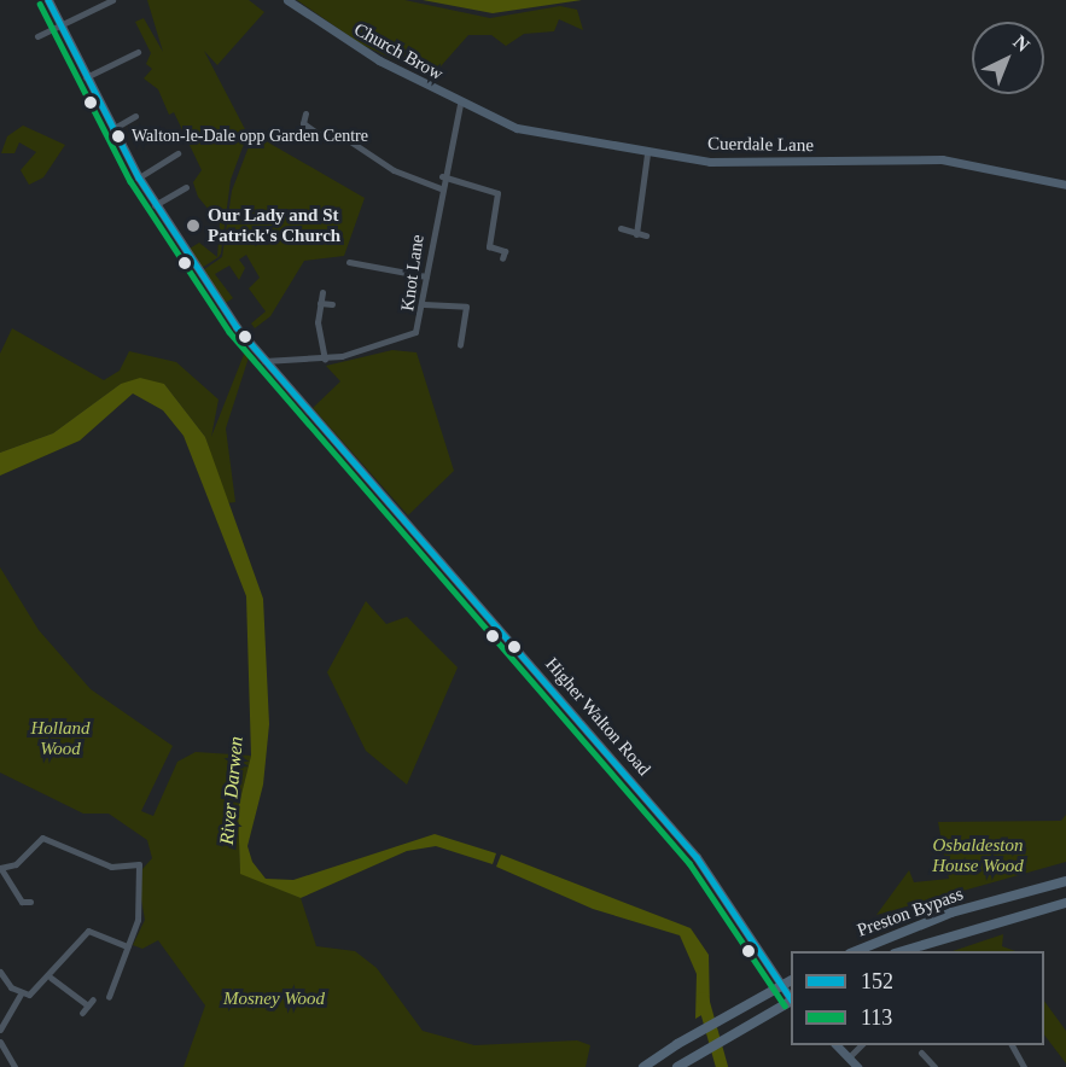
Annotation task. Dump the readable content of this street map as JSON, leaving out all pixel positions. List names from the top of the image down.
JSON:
{
  "streets": {
    "highway": ["Preston Bypass"],
    "main road": ["Church Brow", "Cuerdale Lane", "Higher Walton Road"],
    "street": ["Knot Lane"]
  },
  "crossings": [
    ["Church Brow", "Cuerdale Lane"],
    ["Church Brow", "Knot Lane"],
    ["Cuerdale Lane", "Knot Lane"],
    ["Knot Lane", "Higher Walton Road"]
  ],
  "water": ["River Darwen"],
  "parks": ["Holland Wood", "Osbaldeston House Wood", "Mosney Wood"],
  "places": ["Walton-le-Dale opp Garden Centre", "Our Lady and St Patrick's Church"],
  "lines": ["transit line 152", "transit line 113"],
  "legend": ["152", "113"],
  "north": "top right"
}
